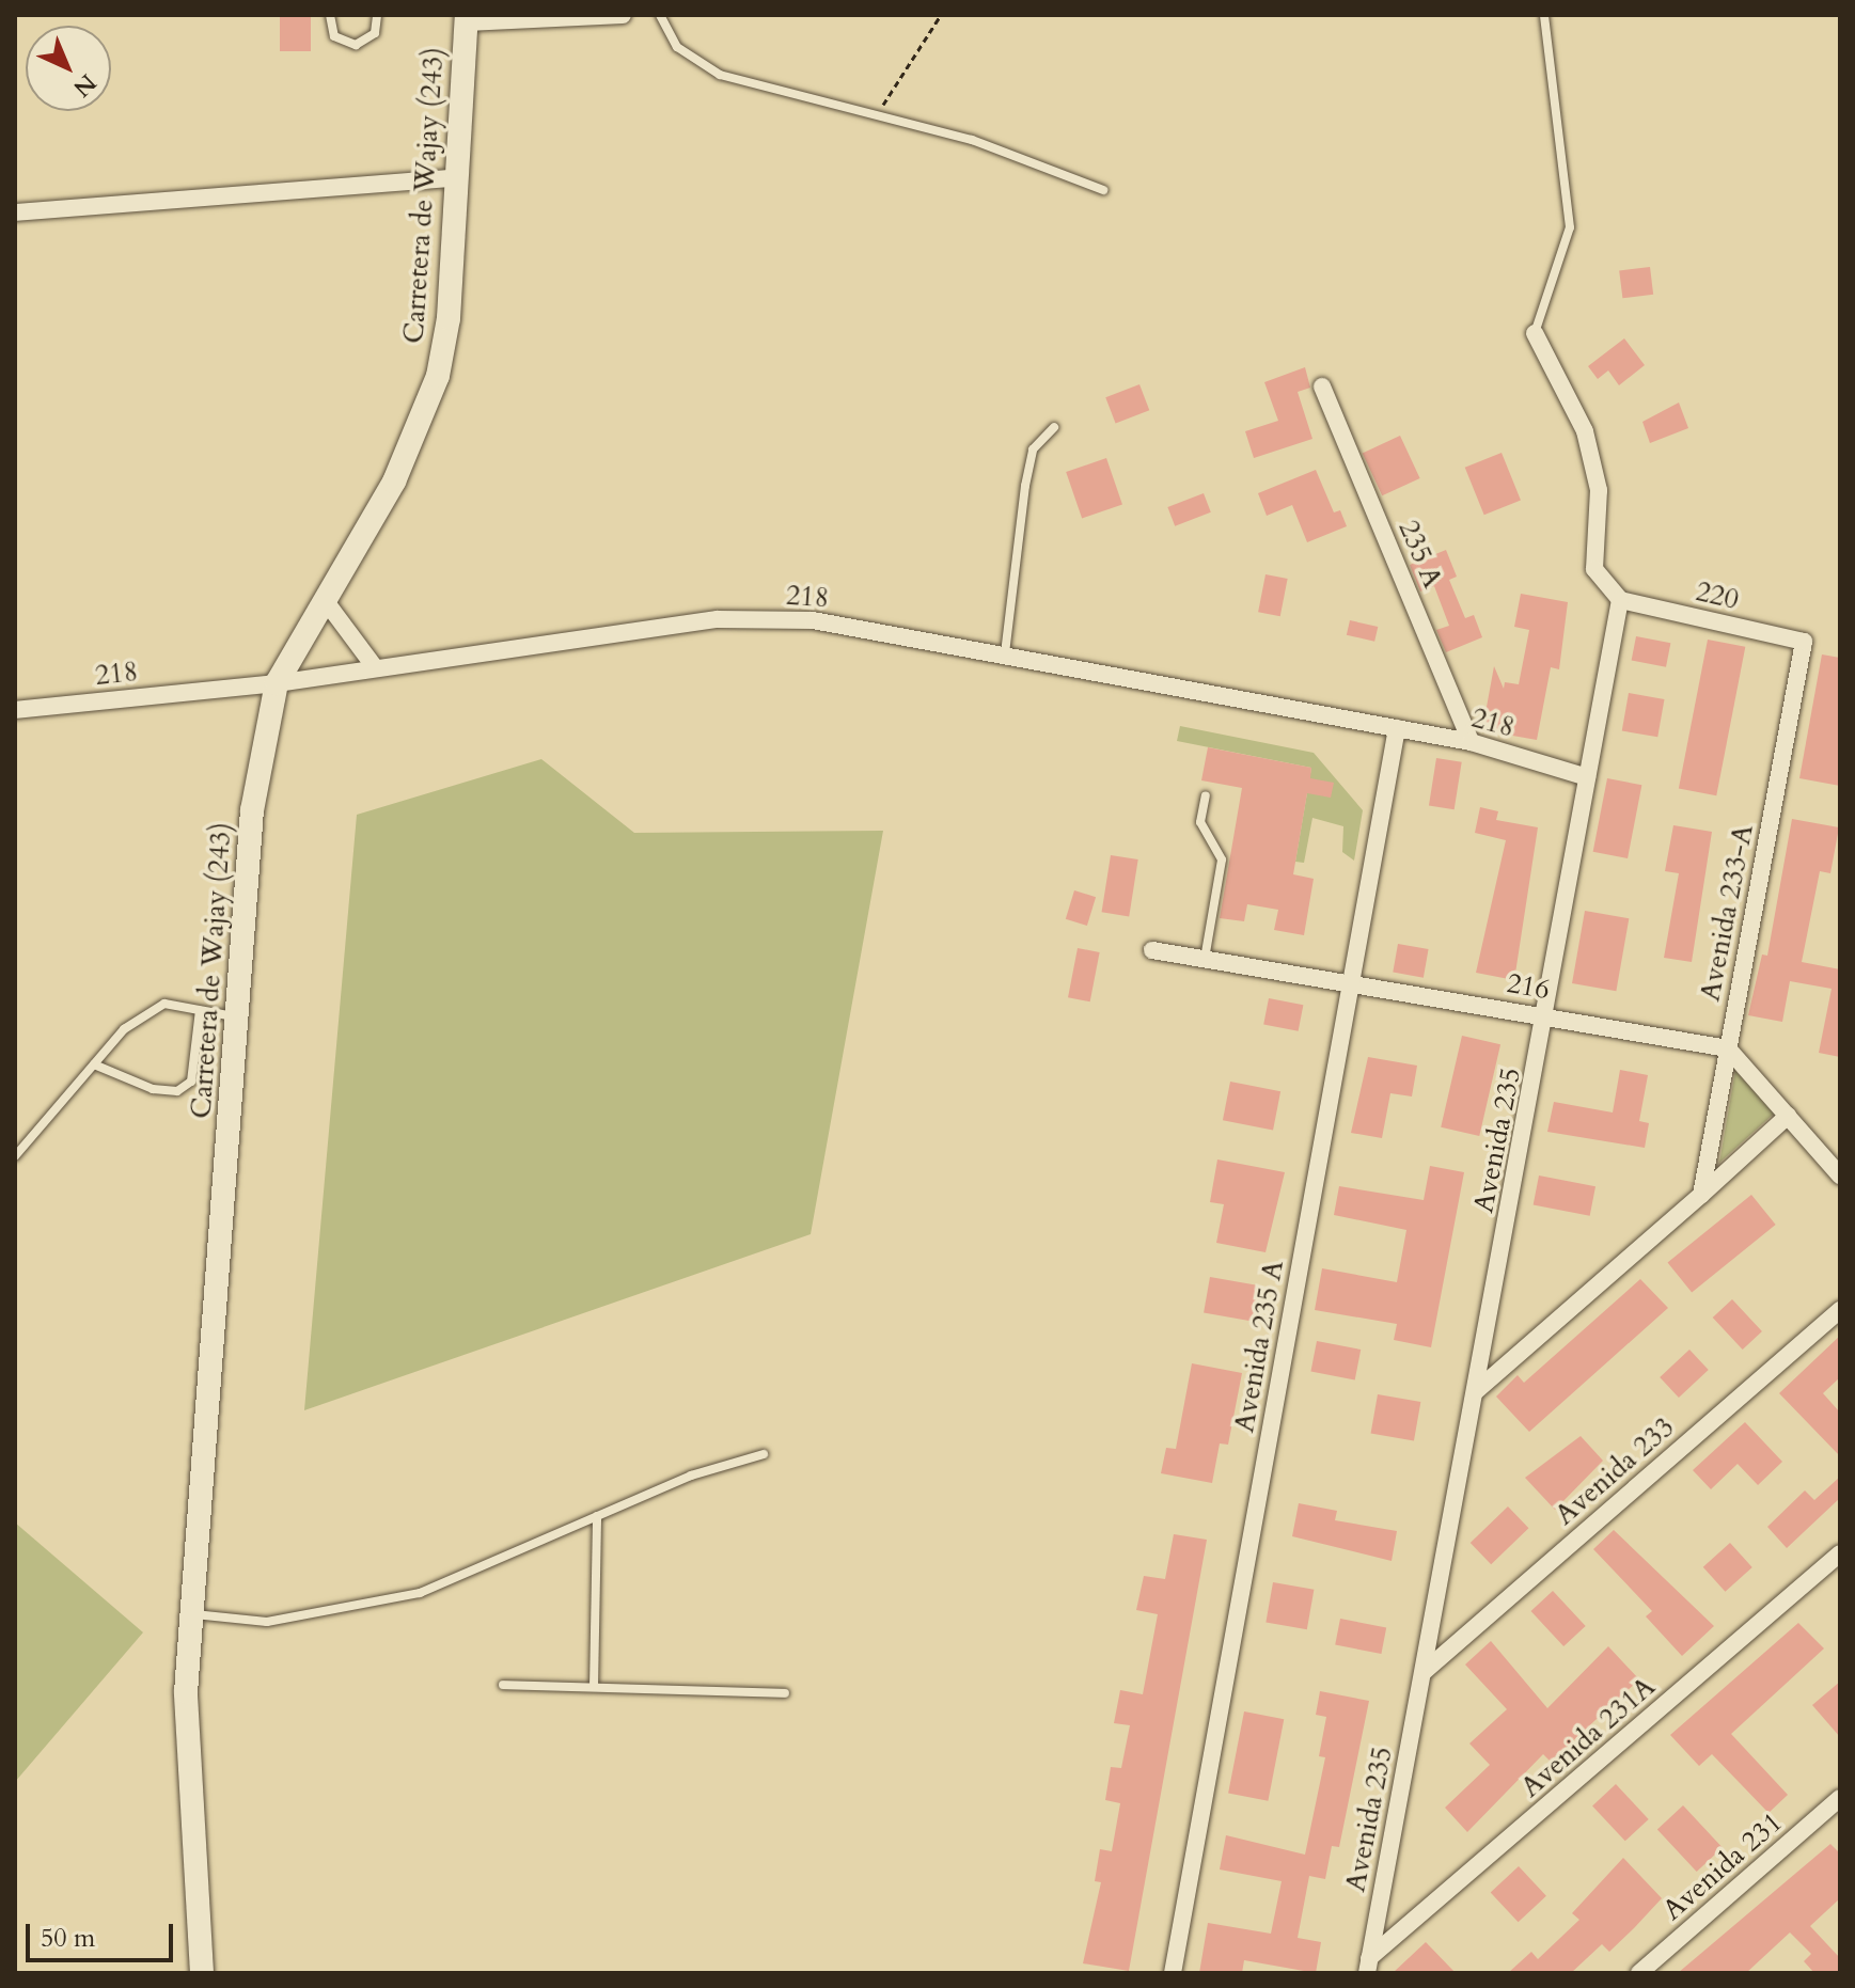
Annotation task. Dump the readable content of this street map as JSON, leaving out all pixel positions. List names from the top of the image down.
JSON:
{
  "streets": {
    "main road": ["Carretera de Wajay (243)"],
    "street": [
      "235 A",
      "220",
      "218",
      "Avenida 233-A",
      "216",
      "Avenida 235",
      "Avenida 235 A",
      "Avenida 233",
      "Avenida 231A",
      "Avenida 231"
    ]
  },
  "crossings": [
    ["Carretera de Wajay (243)", "218"],
    ["235 A", "218"],
    ["220", "Avenida 233-A"],
    ["220", "Avenida 235"],
    ["218", "Avenida 235"],
    ["218", "Avenida 235 A"],
    ["Avenida 233-A", "216"],
    ["216", "Avenida 235"],
    ["216", "Avenida 235 A"],
    ["Avenida 235", "Avenida 233"],
    ["Avenida 235", "Avenida 231A"]
  ],
  "scale_bar": "50 m",
  "north": "bottom right"
}
